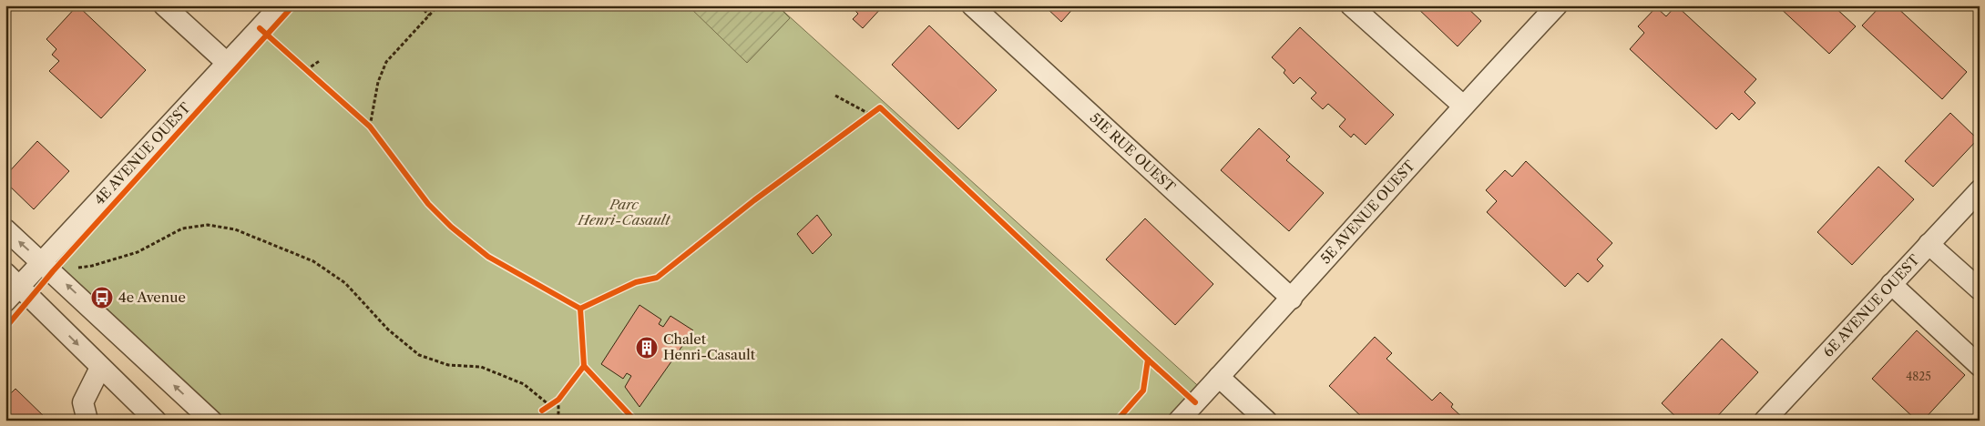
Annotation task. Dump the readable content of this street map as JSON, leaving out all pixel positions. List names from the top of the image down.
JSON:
{
  "streets": {
    "street": [
      "51E RUE OUEST",
      "4E AVENUE OUEST",
      "5E AVENUE OUEST",
      "6E AVENUE OUEST"
    ]
  },
  "crossings": [
    ["51E RUE OUEST", "5E AVENUE OUEST"]
  ],
  "parks": ["Parc Henri-Casault"],
  "places": {
    "bus stop": ["4e Avenue"],
    "building": ["Chalet Henri-Casault"]
  },
  "house_numbers": ["4825"]
}
